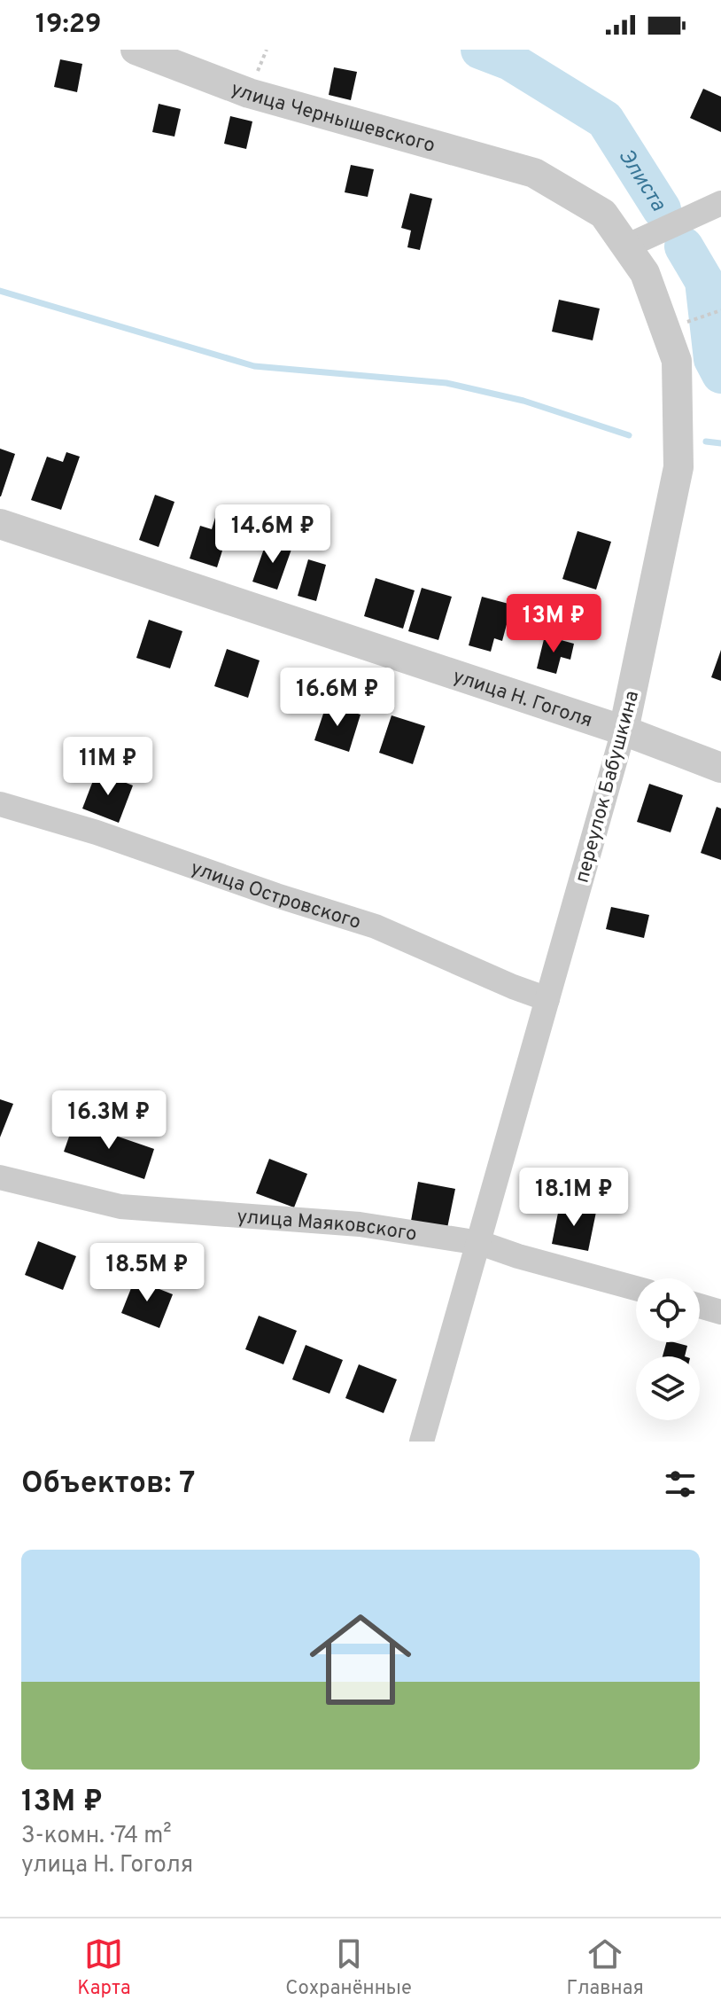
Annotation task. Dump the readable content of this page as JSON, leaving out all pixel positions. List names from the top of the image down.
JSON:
{
  "streets": {
    "street": [
      "улица Чернышевского",
      "улица Н. Гоголя",
      "переулок Бабушкина",
      "улица Островского",
      "улица Маяковского"
    ]
  },
  "crossings": [
    ["улица Чернышевского", "переулок Бабушкина"],
    ["улица Н. Гоголя", "переулок Бабушкина"],
    ["переулок Бабушкина", "улица Островского"],
    ["переулок Бабушкина", "улица Маяковского"]
  ],
  "water": ["Элиста"],
  "page": {
    "status": "19:29",
    "price": [
      "14.6M ₽",
      "13M ₽",
      "16.6M ₽",
      "11M ₽",
      "16.3M ₽",
      "18.1M ₽",
      "18.5M ₽"
    ],
    "heading": "Объектов: 7",
    "list": [
      {
        "name": "13M ₽",
        "note": "3-комн. · 74 m² · улица Н. Гоголя"
      }
    ],
    "tabs": ["Карта", "Сохранённые", "Главная"]
  }
}
